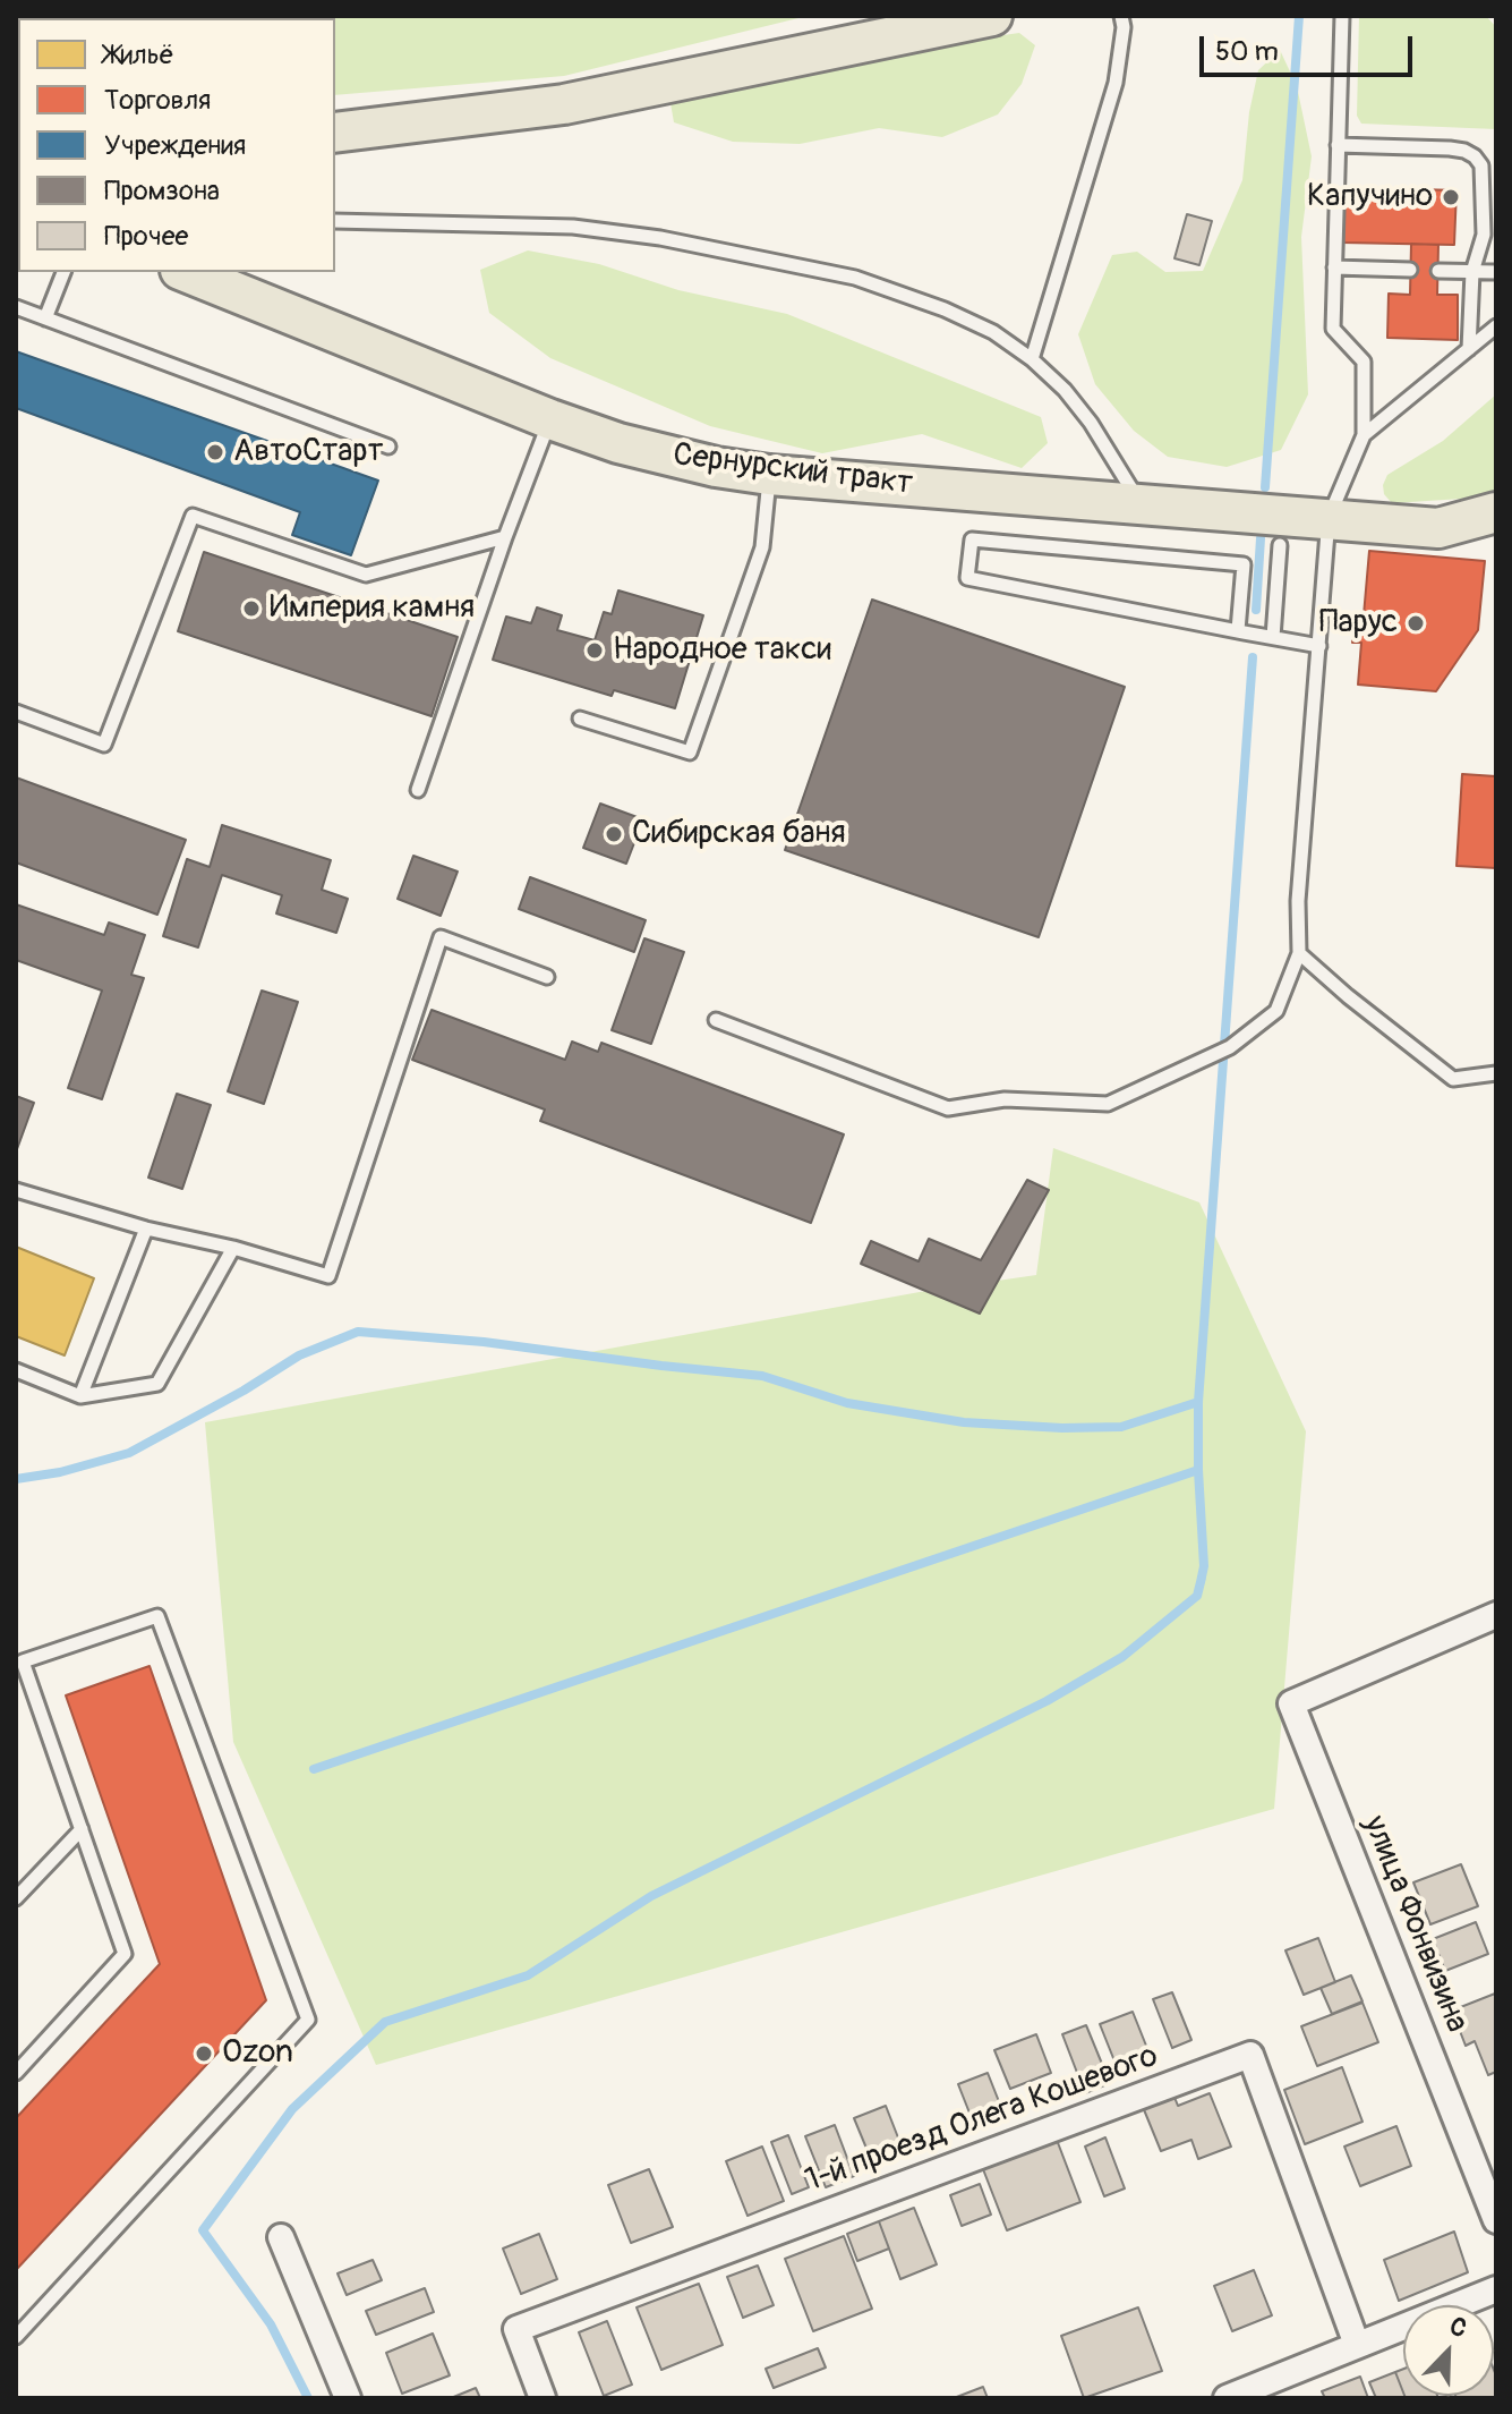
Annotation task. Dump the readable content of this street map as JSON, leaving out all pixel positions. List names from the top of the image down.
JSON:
{
  "streets": {
    "main road": ["Сернурский тракт"],
    "street": ["улица Фонвизина", "1-й проезд Олега Кошевого"]
  },
  "places": [
    "Капучино",
    "АвтоСтарт",
    "Империя камня",
    "Парус",
    "Народное такси",
    "Сибирская баня",
    "Ozon"
  ],
  "legend": [
    "Жильё",
    "Торговля",
    "Учреждения",
    "Промзона",
    "Прочее"
  ],
  "scale_bar": "50 m",
  "north": "top right"
}
